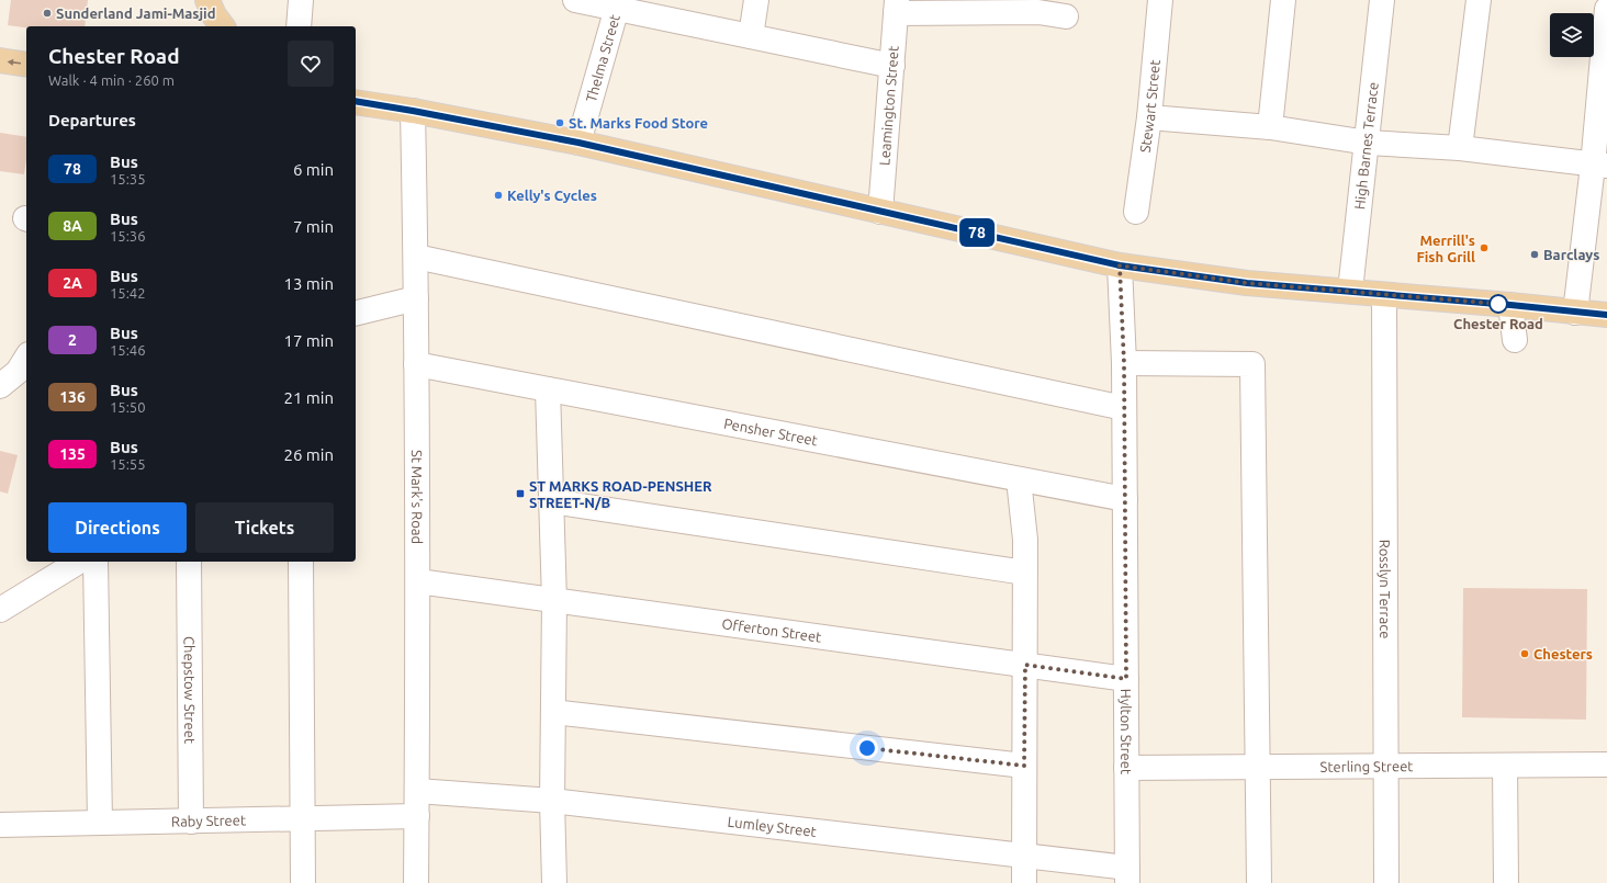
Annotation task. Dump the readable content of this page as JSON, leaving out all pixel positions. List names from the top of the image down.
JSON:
{
  "streets": {
    "street": [
      "Thelma Street",
      "Leamington Street",
      "Stewart Street",
      "High Barnes Terrace",
      "Pensher Street",
      "St Mark's Road",
      "Rosslyn Terrace",
      "Offerton Street",
      "Chepstow Street",
      "Hylton Street",
      "Sterling Street",
      "Raby Street",
      "Lumley Street"
    ]
  },
  "crossings": [
    ["Pensher Street", "St Mark's Road"],
    ["Pensher Street", "Hylton Street"],
    ["St Mark's Road", "Offerton Street"],
    ["St Mark's Road", "Raby Street"],
    ["St Mark's Road", "Lumley Street"],
    ["Rosslyn Terrace", "Sterling Street"],
    ["Offerton Street", "Hylton Street"],
    ["Chepstow Street", "Raby Street"],
    ["Hylton Street", "Sterling Street"],
    ["Hylton Street", "Lumley Street"]
  ],
  "places": {
    "other": [
      "Sunderland Jami-Masjid",
      "St. Marks Food Store",
      "Kelly's Cycles",
      "Merrill's Fish Grill",
      "Barclays",
      "Chester Road",
      "Chesters"
    ],
    "transit": ["ST MARKS ROAD-PENSHER STREET-N/B"]
  },
  "lines": ["bus line 78"],
  "page": {
    "on_map": "78",
    "heading": [
      ["Chester Road", "Walk · 4 min · 260 m"],
      "Departures"
    ],
    "list": [
      {
        "mark": "78",
        "name": "Bus",
        "note": "15:35",
        "value": "6 min"
      },
      {
        "mark": "8A",
        "name": "Bus",
        "note": "15:36",
        "value": "7 min"
      },
      {
        "mark": "2A",
        "name": "Bus",
        "note": "15:42",
        "value": "13 min"
      },
      {
        "mark": "2",
        "name": "Bus",
        "note": "15:46",
        "value": "17 min"
      },
      {
        "mark": "136",
        "name": "Bus",
        "note": "15:50",
        "value": "21 min"
      },
      {
        "mark": "135",
        "name": "Bus",
        "note": "15:55",
        "value": "26 min"
      }
    ],
    "buttons": ["Directions", "Tickets"]
  }
}
